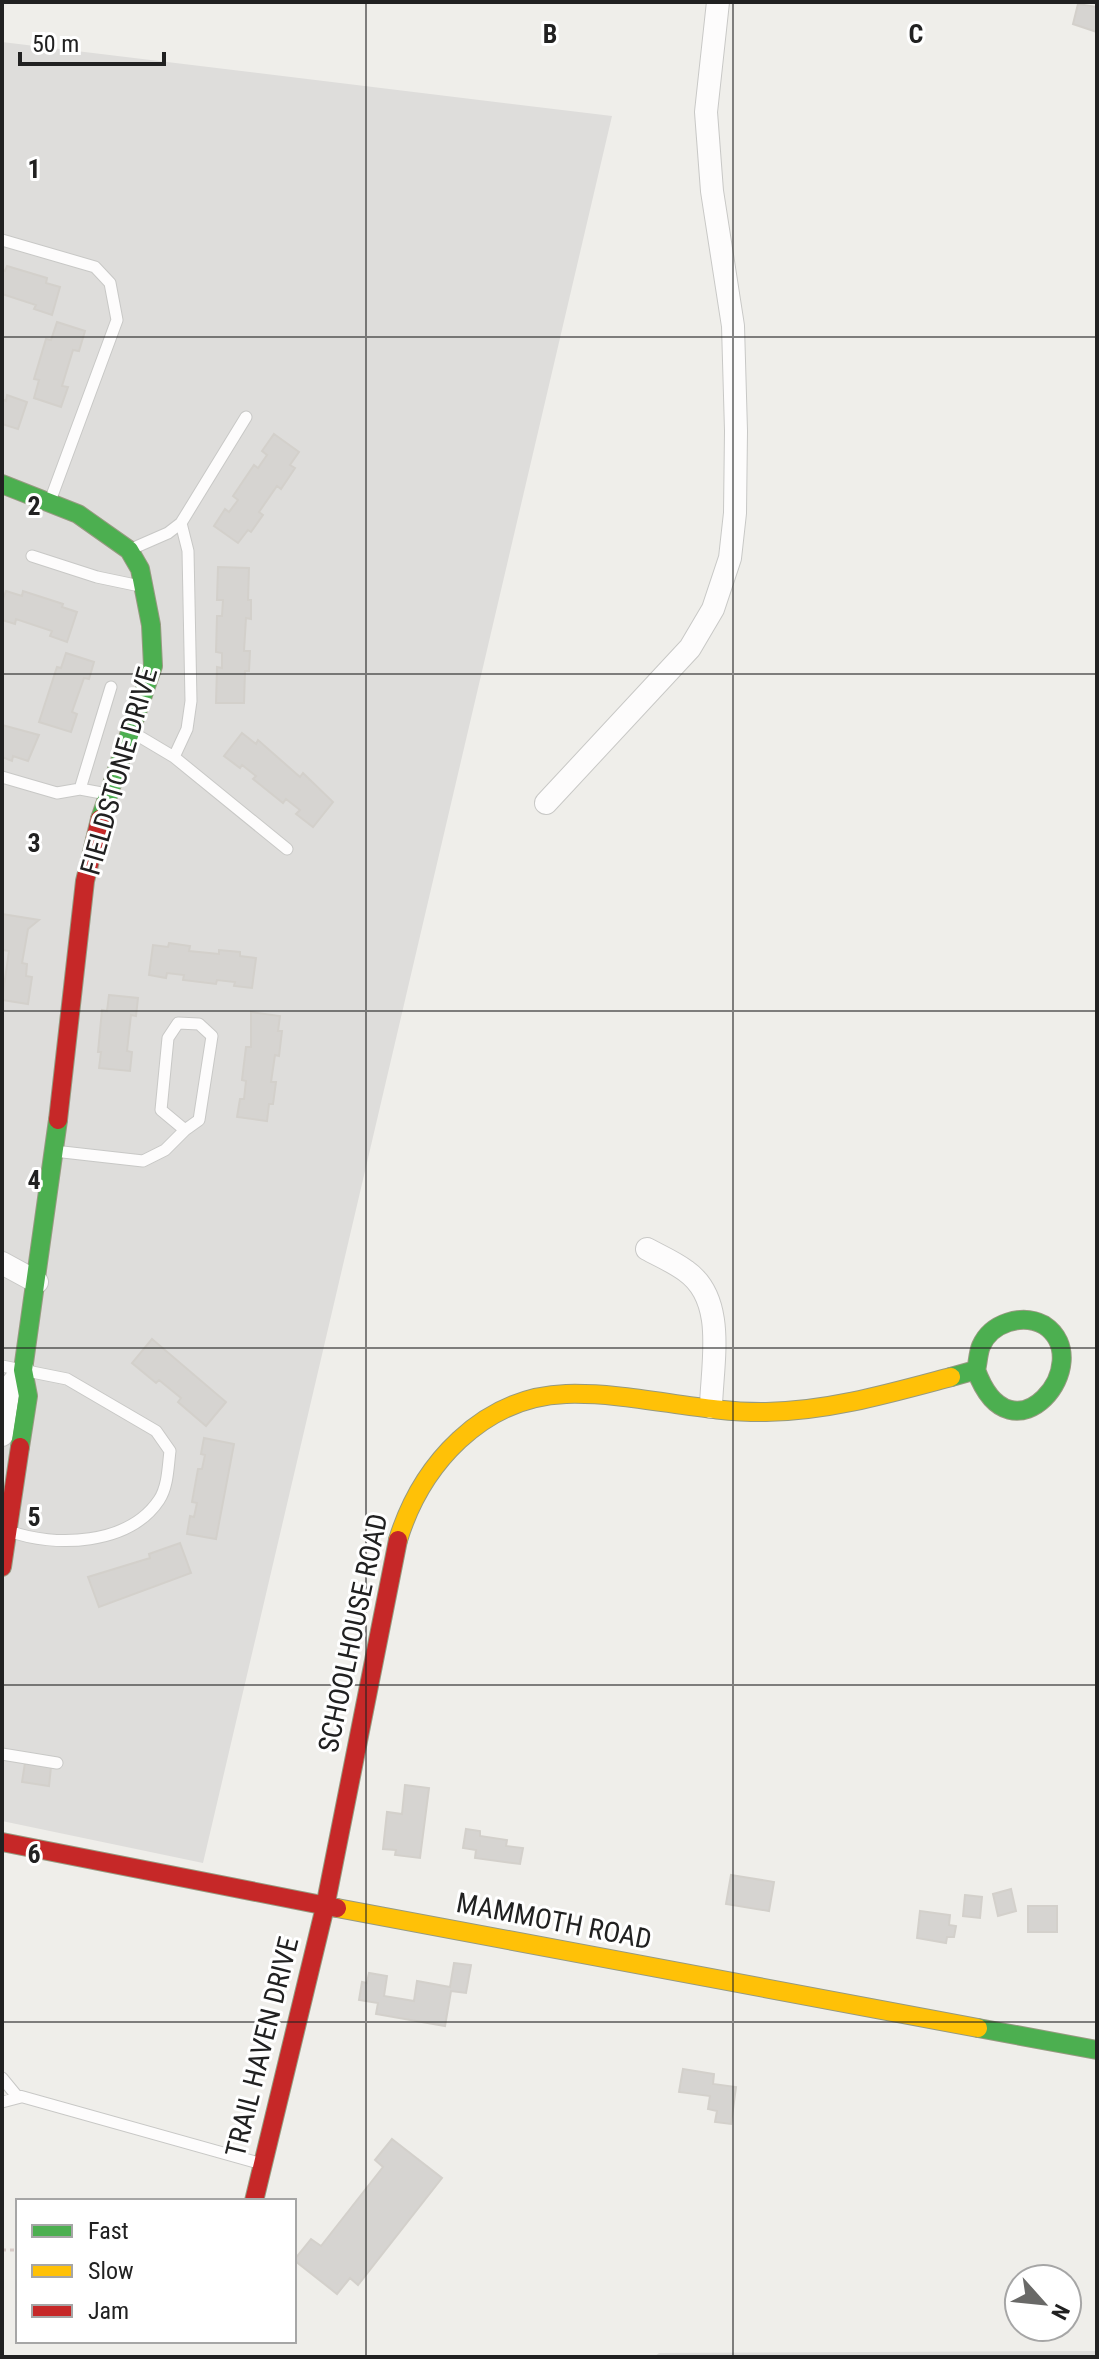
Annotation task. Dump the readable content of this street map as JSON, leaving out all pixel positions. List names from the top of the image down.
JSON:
{
  "streets": {
    "street": [
      "FIELDSTONE DRIVE",
      "SCHOOLHOUSE ROAD",
      "MAMMOTH ROAD",
      "TRAIL HAVEN DRIVE"
    ]
  },
  "crossings": [
    ["SCHOOLHOUSE ROAD", "MAMMOTH ROAD"],
    ["SCHOOLHOUSE ROAD", "TRAIL HAVEN DRIVE"],
    ["MAMMOTH ROAD", "TRAIL HAVEN DRIVE"]
  ],
  "legend": ["Fast", "Slow", "Jam"],
  "scale_bar": "50 m",
  "north": "bottom right",
  "grid": {
    "columns": ["B", "C"],
    "rows": [
      "1",
      "2",
      "3",
      "4",
      "5",
      "6"
    ]
  }
}
